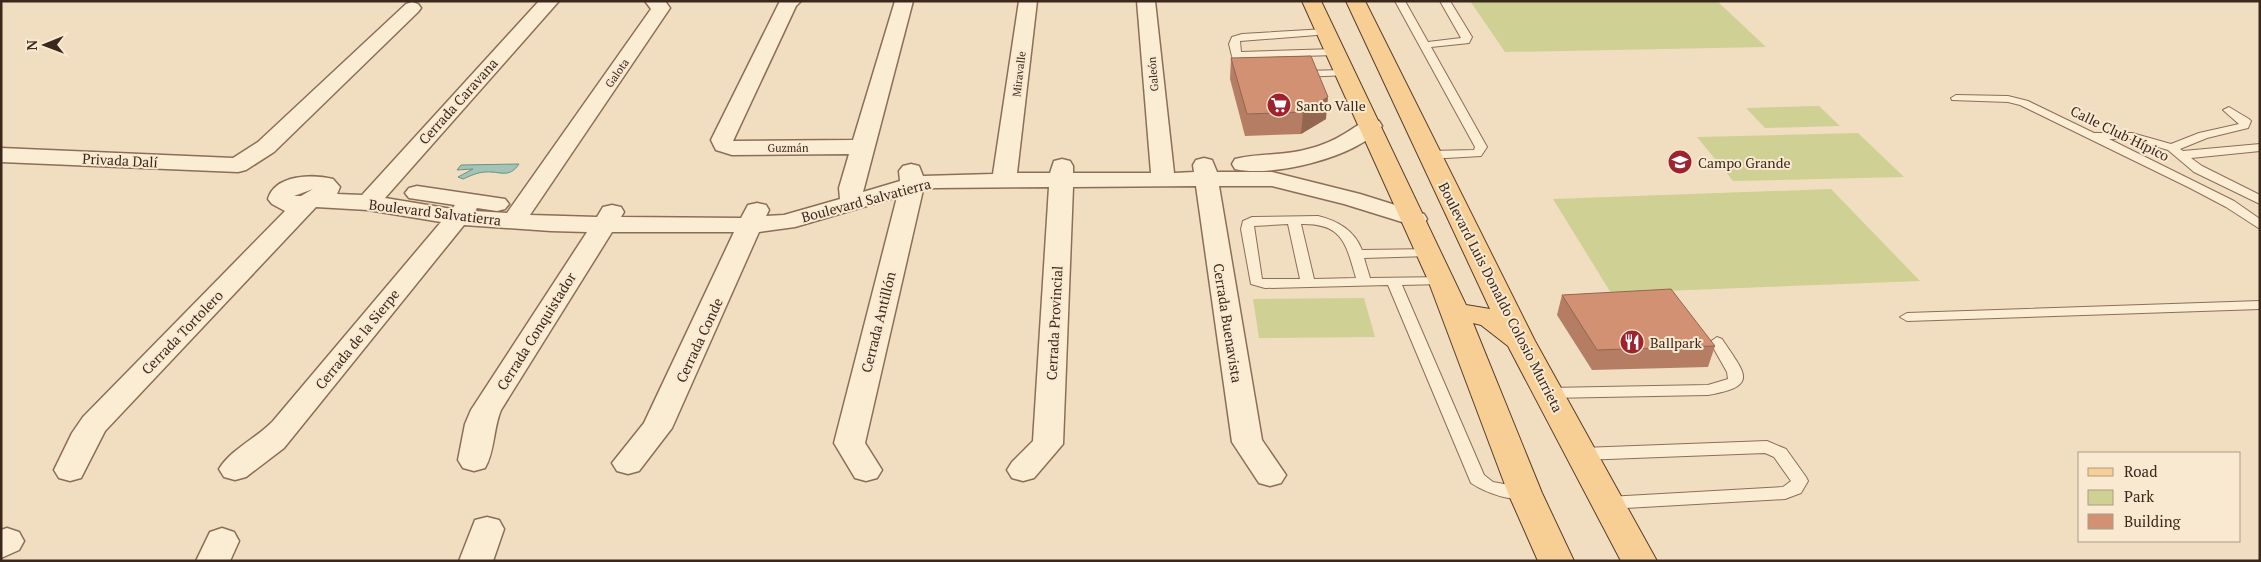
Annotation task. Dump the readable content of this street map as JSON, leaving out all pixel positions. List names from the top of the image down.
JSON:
{
  "streets": {
    "main road": ["Boulevard Luis Donaldo Colosio Murrieta"],
    "street": [
      "Galota",
      "Miravalle",
      "Galeón",
      "Cerrada Caravana",
      "Guzmán",
      "Privada Dalí",
      "Boulevard Salvatierra",
      "Cerrada Antillón",
      "Cerrada Provincial",
      "Cerrada Buenavista",
      "Cerrada Conquistador",
      "Cerrada Tortolero",
      "Cerrada de la Sierpe",
      "Cerrada Conde"
    ],
    "lane": ["Calle Club Hípico"]
  },
  "crossings": [
    ["Galota", "Boulevard Salvatierra"],
    ["Miravalle", "Boulevard Salvatierra"],
    ["Galeón", "Boulevard Salvatierra"],
    ["Cerrada Caravana", "Boulevard Salvatierra"],
    ["Boulevard Salvatierra", "Cerrada Antillón"],
    ["Boulevard Salvatierra", "Cerrada Provincial"],
    ["Boulevard Salvatierra", "Cerrada Buenavista"],
    ["Boulevard Salvatierra", "Cerrada Conquistador"],
    ["Boulevard Salvatierra", "Cerrada Tortolero"],
    ["Boulevard Salvatierra", "Cerrada de la Sierpe"],
    ["Boulevard Salvatierra", "Cerrada Conde"]
  ],
  "places": {
    "supermarket": ["Santo Valle"],
    "school or university": ["Campo Grande"],
    "restaurant": ["Ballpark"]
  },
  "legend": ["Road", "Park", "Building"],
  "north": "left"
}
